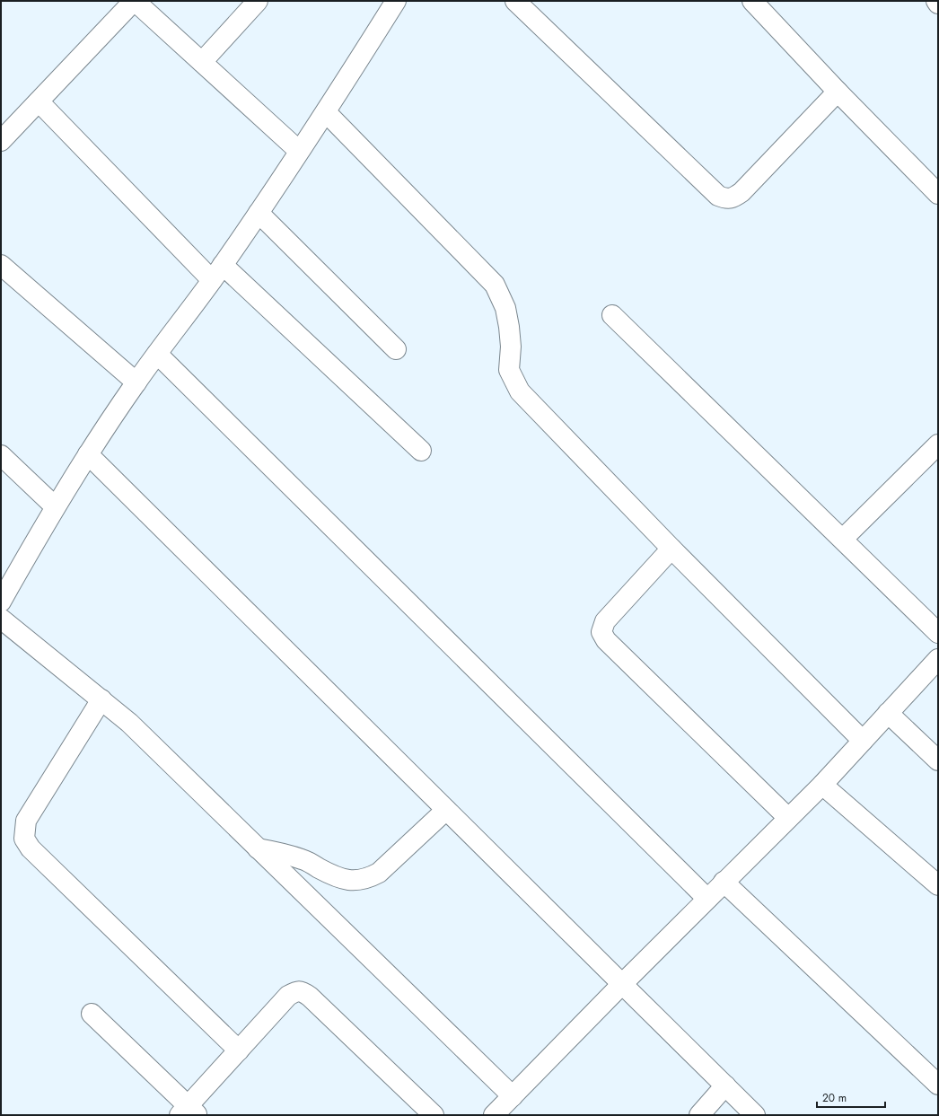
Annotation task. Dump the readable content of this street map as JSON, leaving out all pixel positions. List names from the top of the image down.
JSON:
{
  "scale_bar": "20 m"
}
